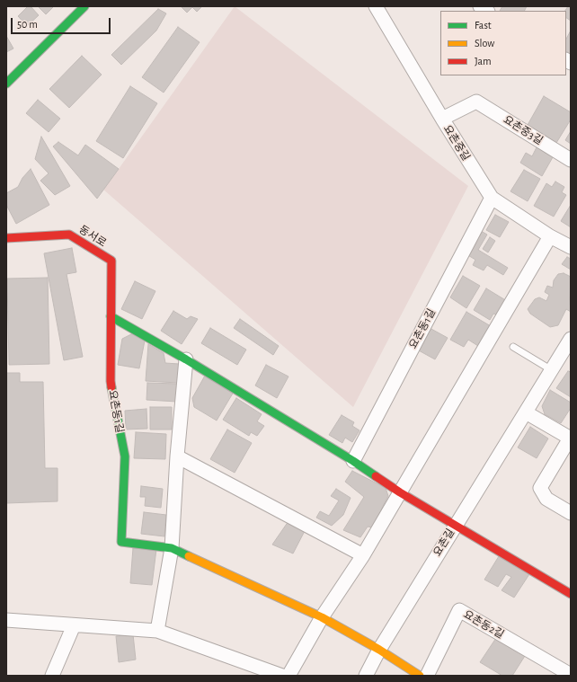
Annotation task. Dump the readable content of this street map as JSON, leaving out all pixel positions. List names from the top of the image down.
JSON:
{
  "streets": {
    "street": [
      "요촌중3길",
      "요촌중길",
      "동서로",
      "요촌동1길",
      "요촌길",
      "요촌동2길"
    ]
  },
  "crossings": [
    ["요촌중3길", "요촌중길"],
    ["요촌중길", "요촌동1길"],
    ["동서로", "요촌동1길"],
    ["요촌동1길", "요촌길"]
  ],
  "legend": ["Fast", "Slow", "Jam"],
  "scale_bar": "50 m"
}
